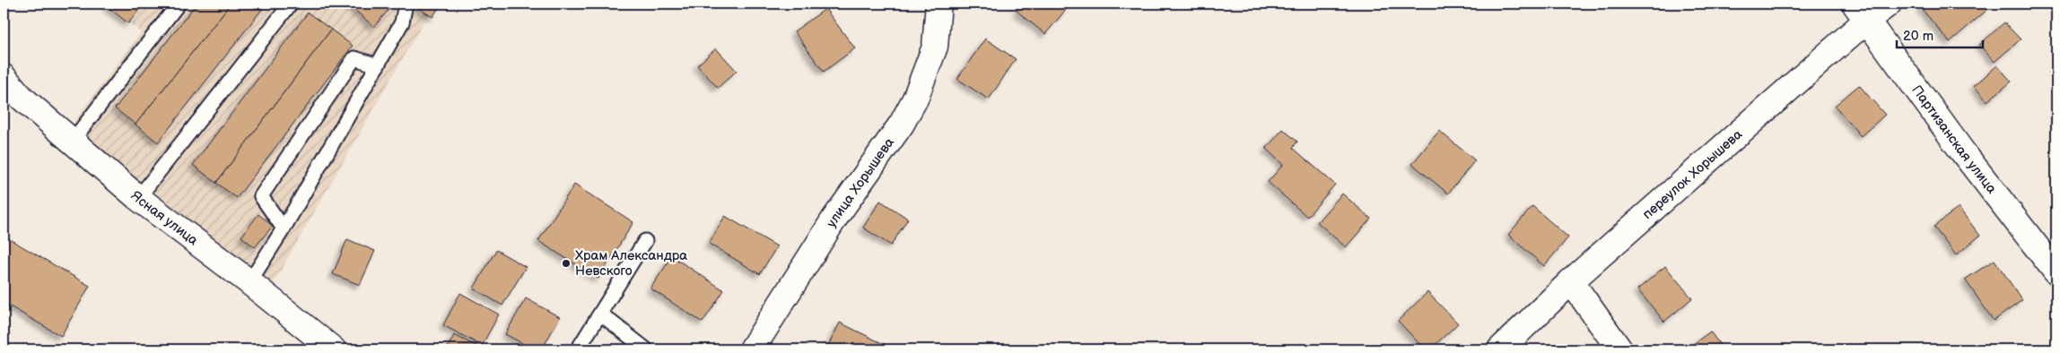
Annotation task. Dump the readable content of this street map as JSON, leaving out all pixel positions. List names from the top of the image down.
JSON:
{
  "streets": {
    "street": [
      "Партизанская улица",
      "переулок Хорышева",
      "улица Хорышева",
      "Ясная улица"
    ]
  },
  "crossings": [
    ["Партизанская улица", "переулок Хорышева"]
  ],
  "places": ["Храм Александра Невского"],
  "scale_bar": "20 m"
}
